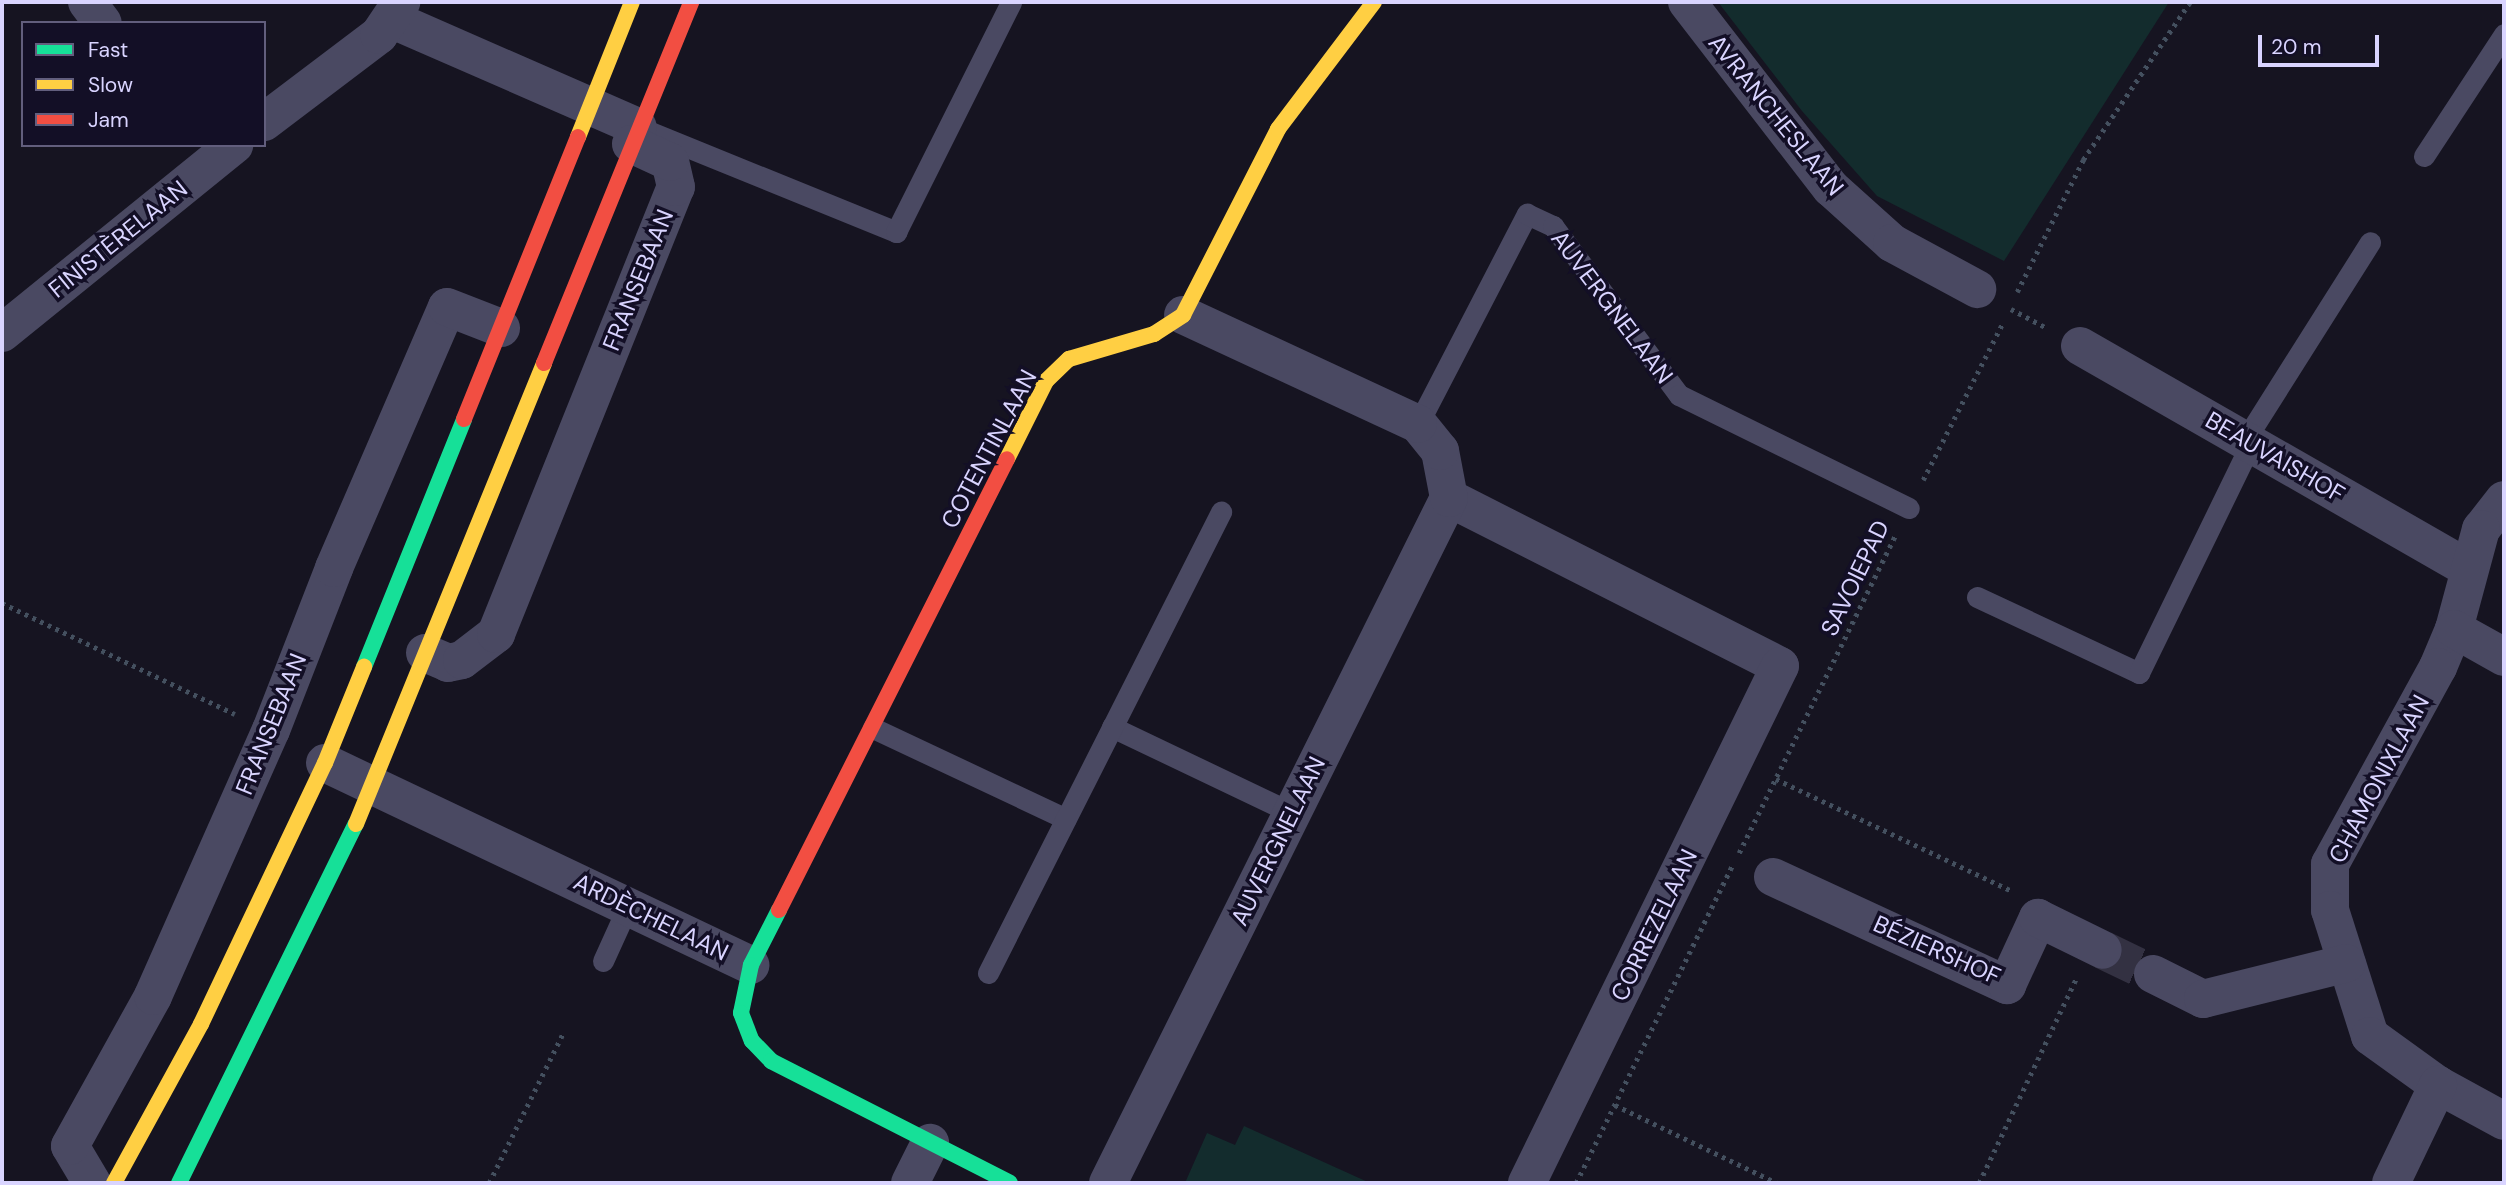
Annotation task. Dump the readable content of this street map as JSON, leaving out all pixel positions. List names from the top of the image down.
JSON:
{
  "streets": {
    "street": [
      "AVRANCHESLAAN",
      "FINISTÈRELAAN",
      "FRANSEBAAN",
      "AUVERGNELAAN",
      "COTENTINLAAN",
      "BEAUVAISHOF",
      "CHAMONIXLAAN",
      "ARDÈCHELAAN",
      "CORREZELAAN",
      "BÉZIERSHOF"
    ],
    "path": ["SAVOIEPAD"]
  },
  "crossings": [
    ["AUVERGNELAAN", "SAVOIEPAD"],
    ["AUVERGNELAAN", "CORREZELAAN"],
    ["COTENTINLAAN", "ARDÈCHELAAN"],
    ["BEAUVAISHOF", "CHAMONIXLAAN"]
  ],
  "legend": ["Fast", "Slow", "Jam"],
  "scale_bar": "20 m"
}
